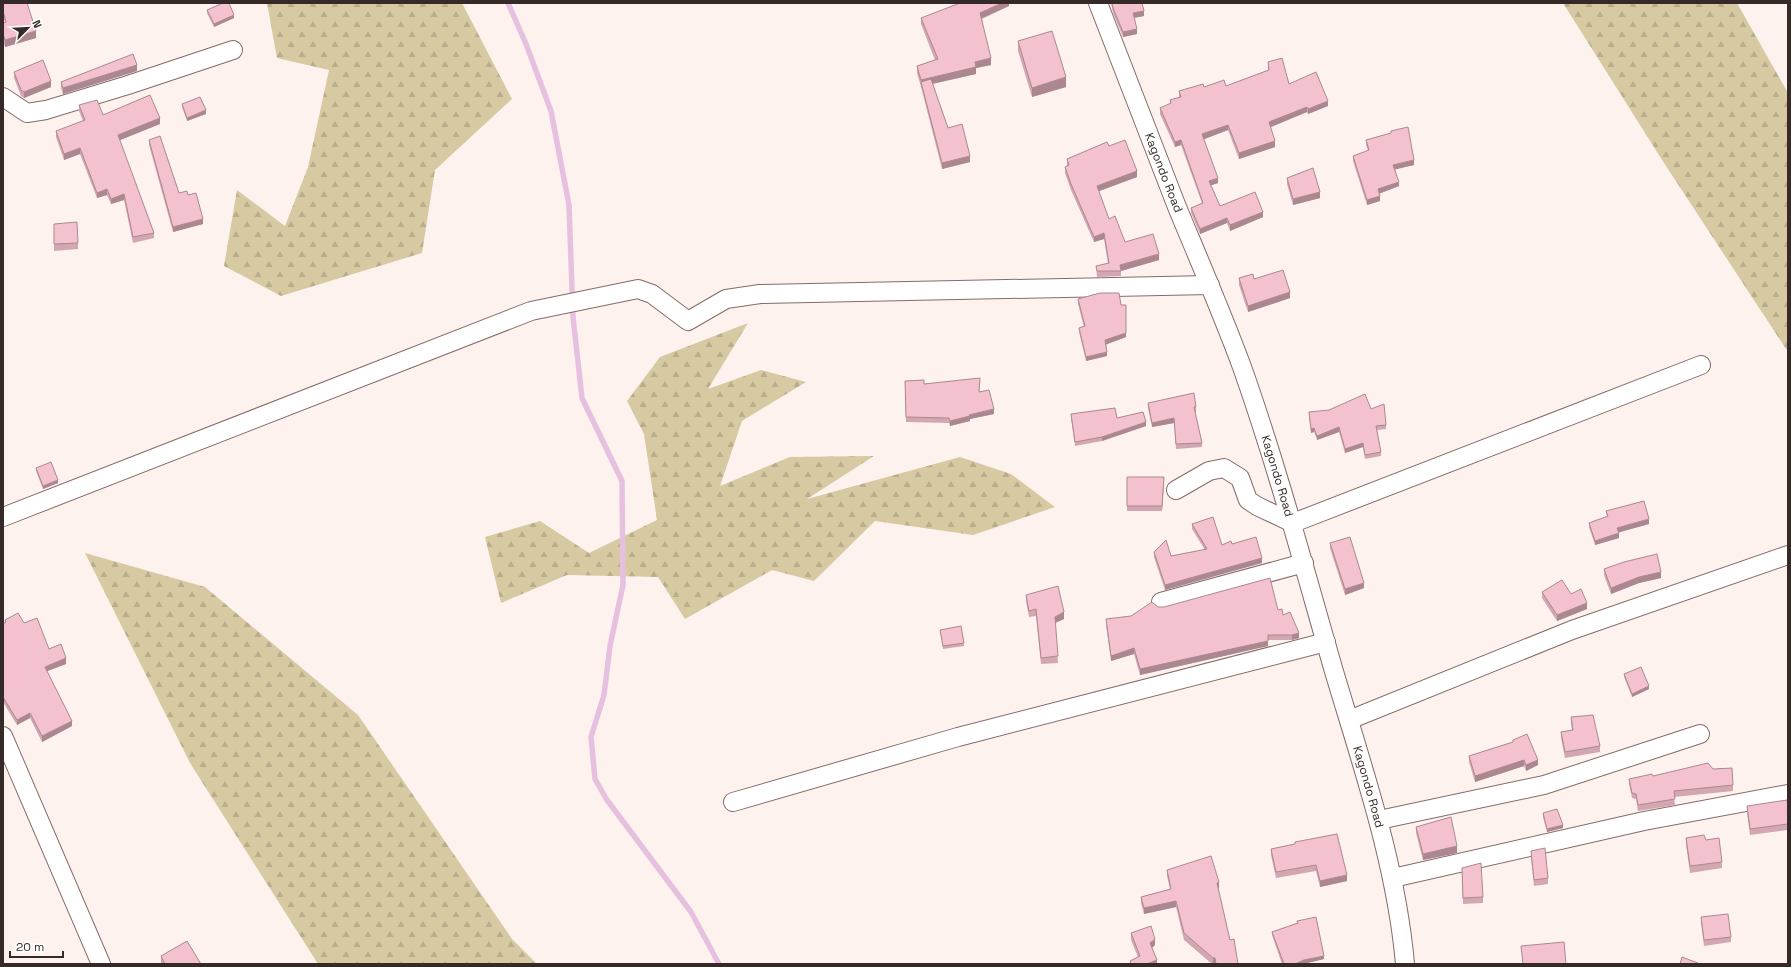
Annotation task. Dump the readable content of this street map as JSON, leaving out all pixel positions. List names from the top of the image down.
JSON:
{
  "streets": {
    "street": ["Kagondo Road"]
  },
  "scale_bar": "20 m",
  "north": "top right"
}
